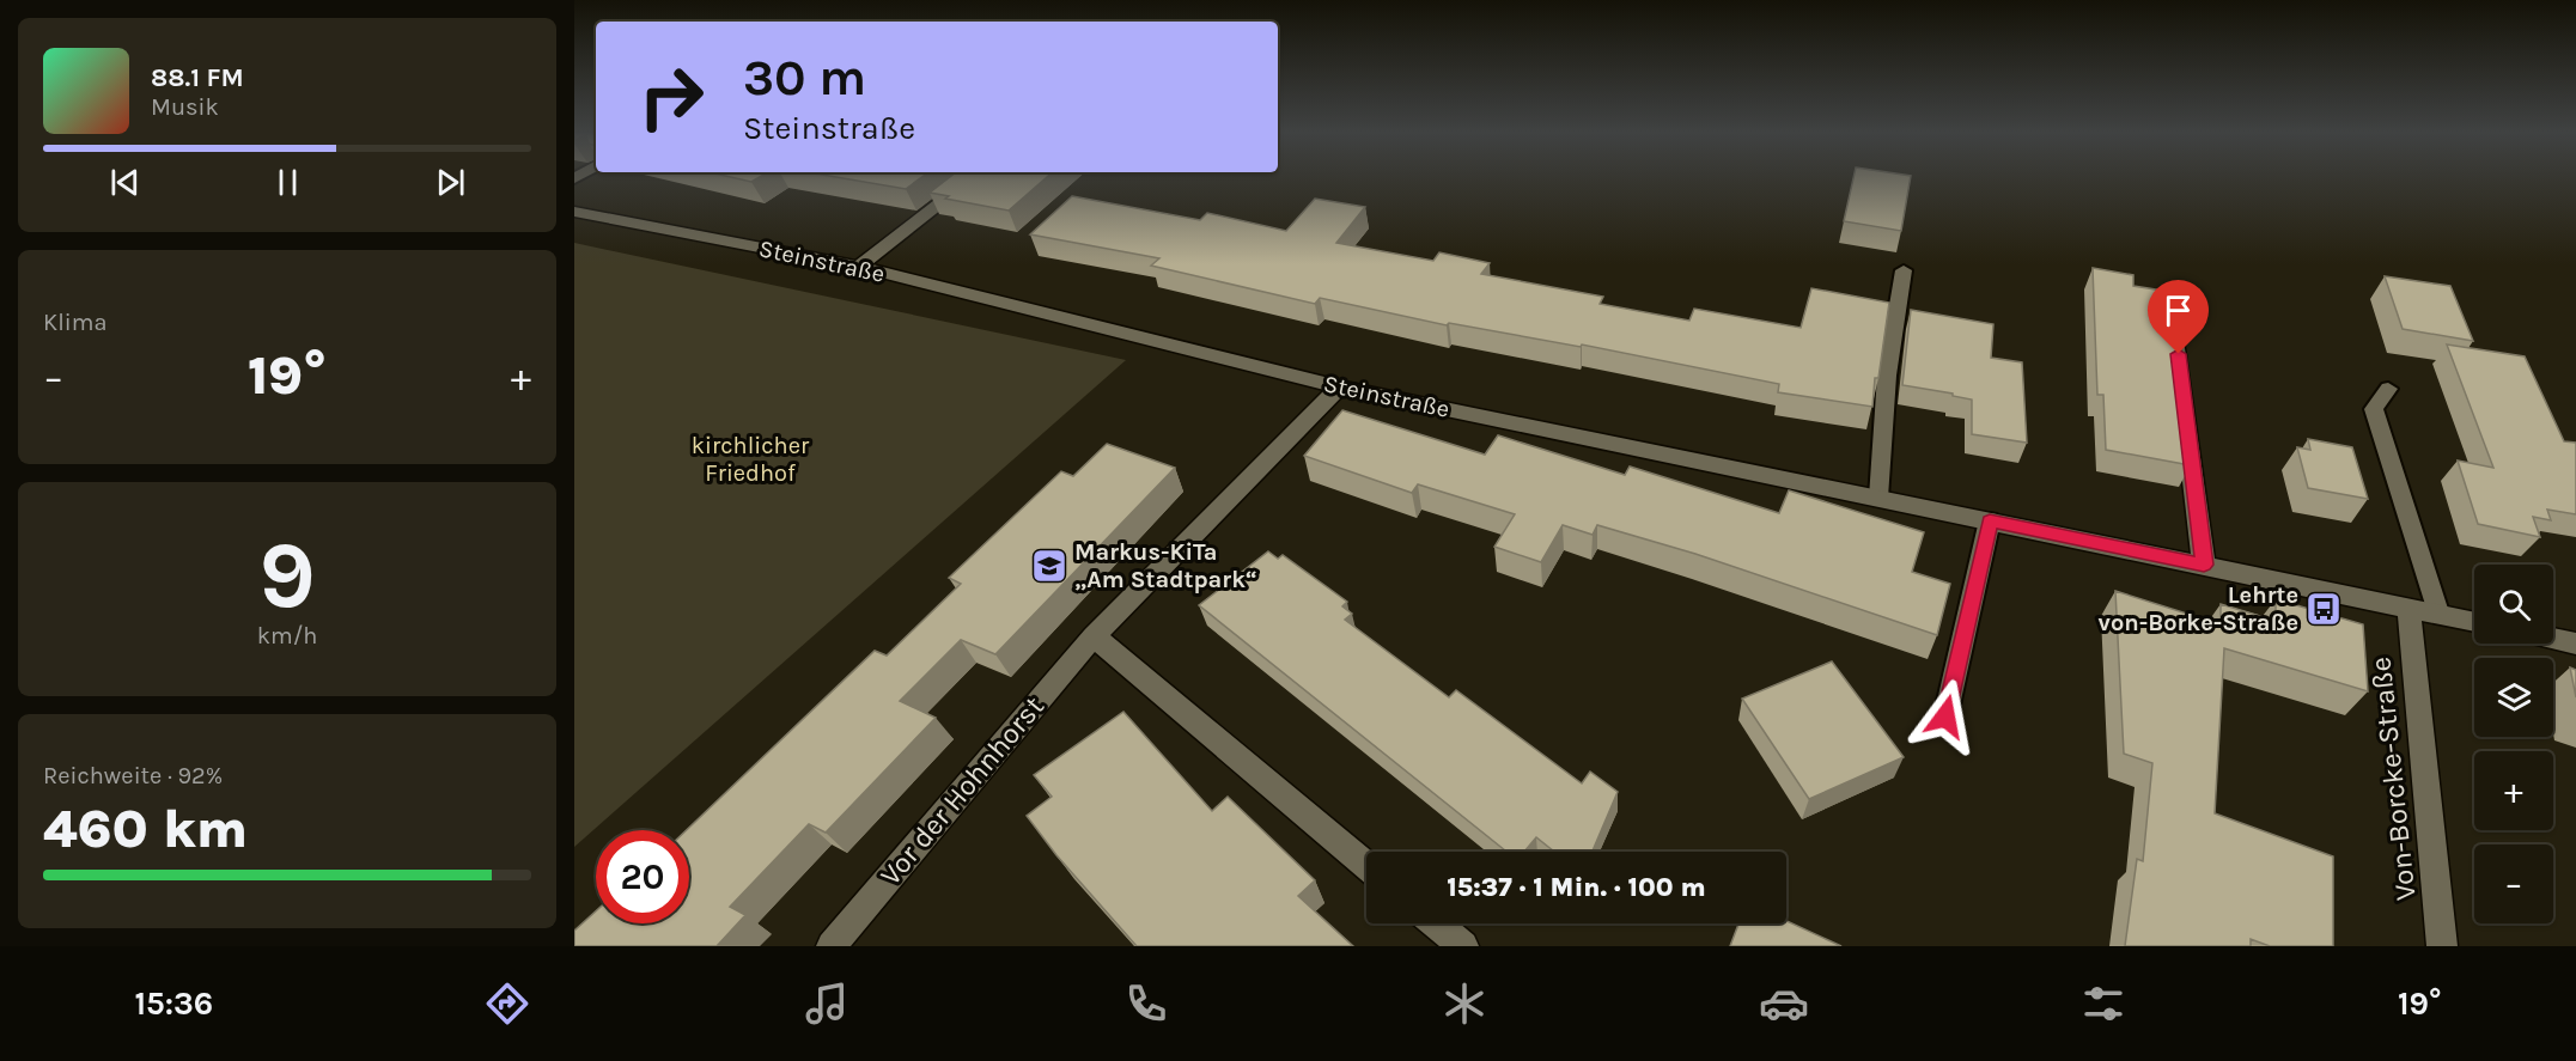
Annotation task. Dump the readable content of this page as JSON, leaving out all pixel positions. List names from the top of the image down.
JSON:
{
  "streets": {
    "street": ["Steinstraße", "Von-Borcke-Straße", "Vor der Hohnhorst"]
  },
  "crossings": [
    ["Steinstraße", "Von-Borcke-Straße"],
    ["Steinstraße", "Vor der Hohnhorst"]
  ],
  "parks": ["kirchlicher Friedhof"],
  "places": {
    "school or university": ["Markus-KiTa „Am Stadtpark“"],
    "bus stop": ["Lehrte von-Borke-Straße"]
  },
  "page": {
    "turn": ["30 m", "Steinstraße"],
    "song": ["88.1 FM", "Musik"],
    "tile": [
      "Klima",
      ["9", "km/h"],
      ["Reichweite · 92%", "460 km"]
    ],
    "heat": ["−", "19°", "+"],
    "map_buttons": ["+", "−"],
    "limit": "20",
    "trip": "15:37 · 1 Min. · 100 m",
    "tabs": ["15:36", "19°"]
  }
}
